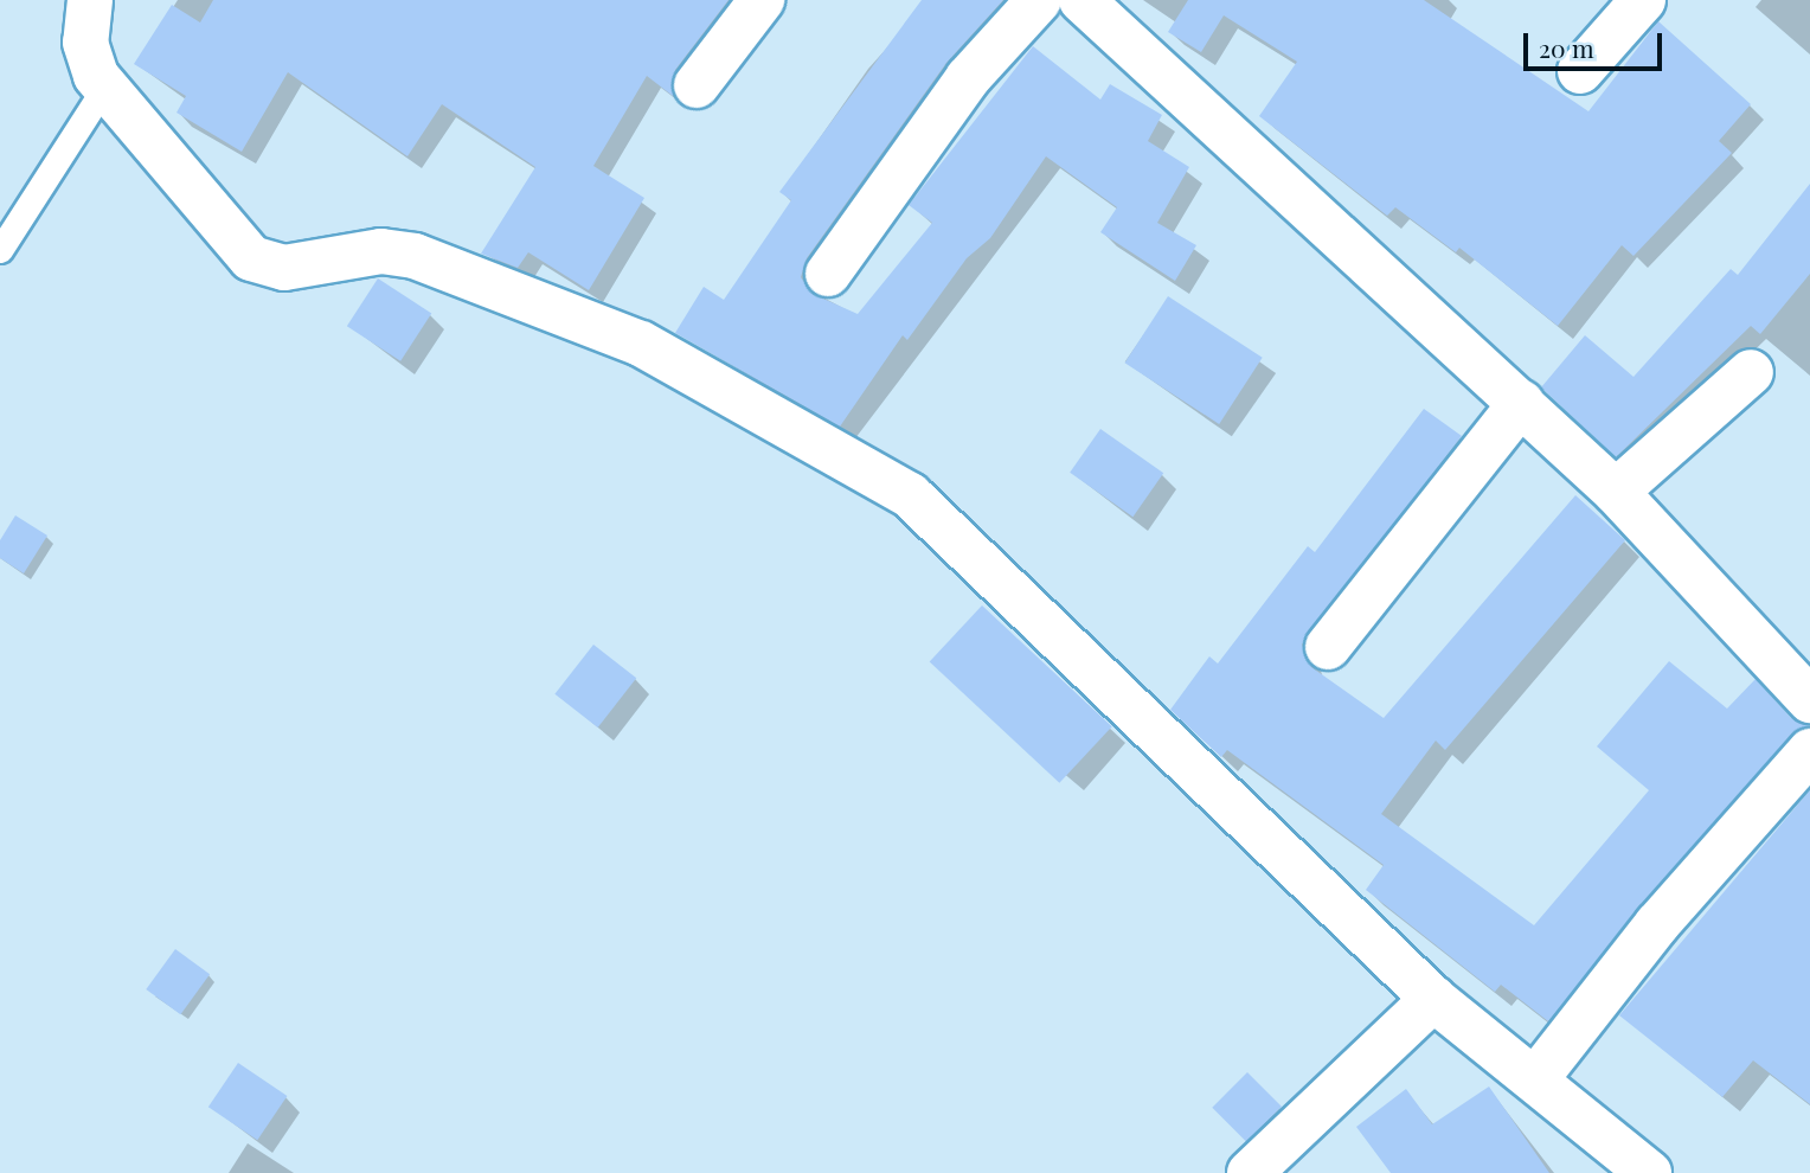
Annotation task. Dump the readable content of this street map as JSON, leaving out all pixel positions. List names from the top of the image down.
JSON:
{
  "scale_bar": "20 m"
}
